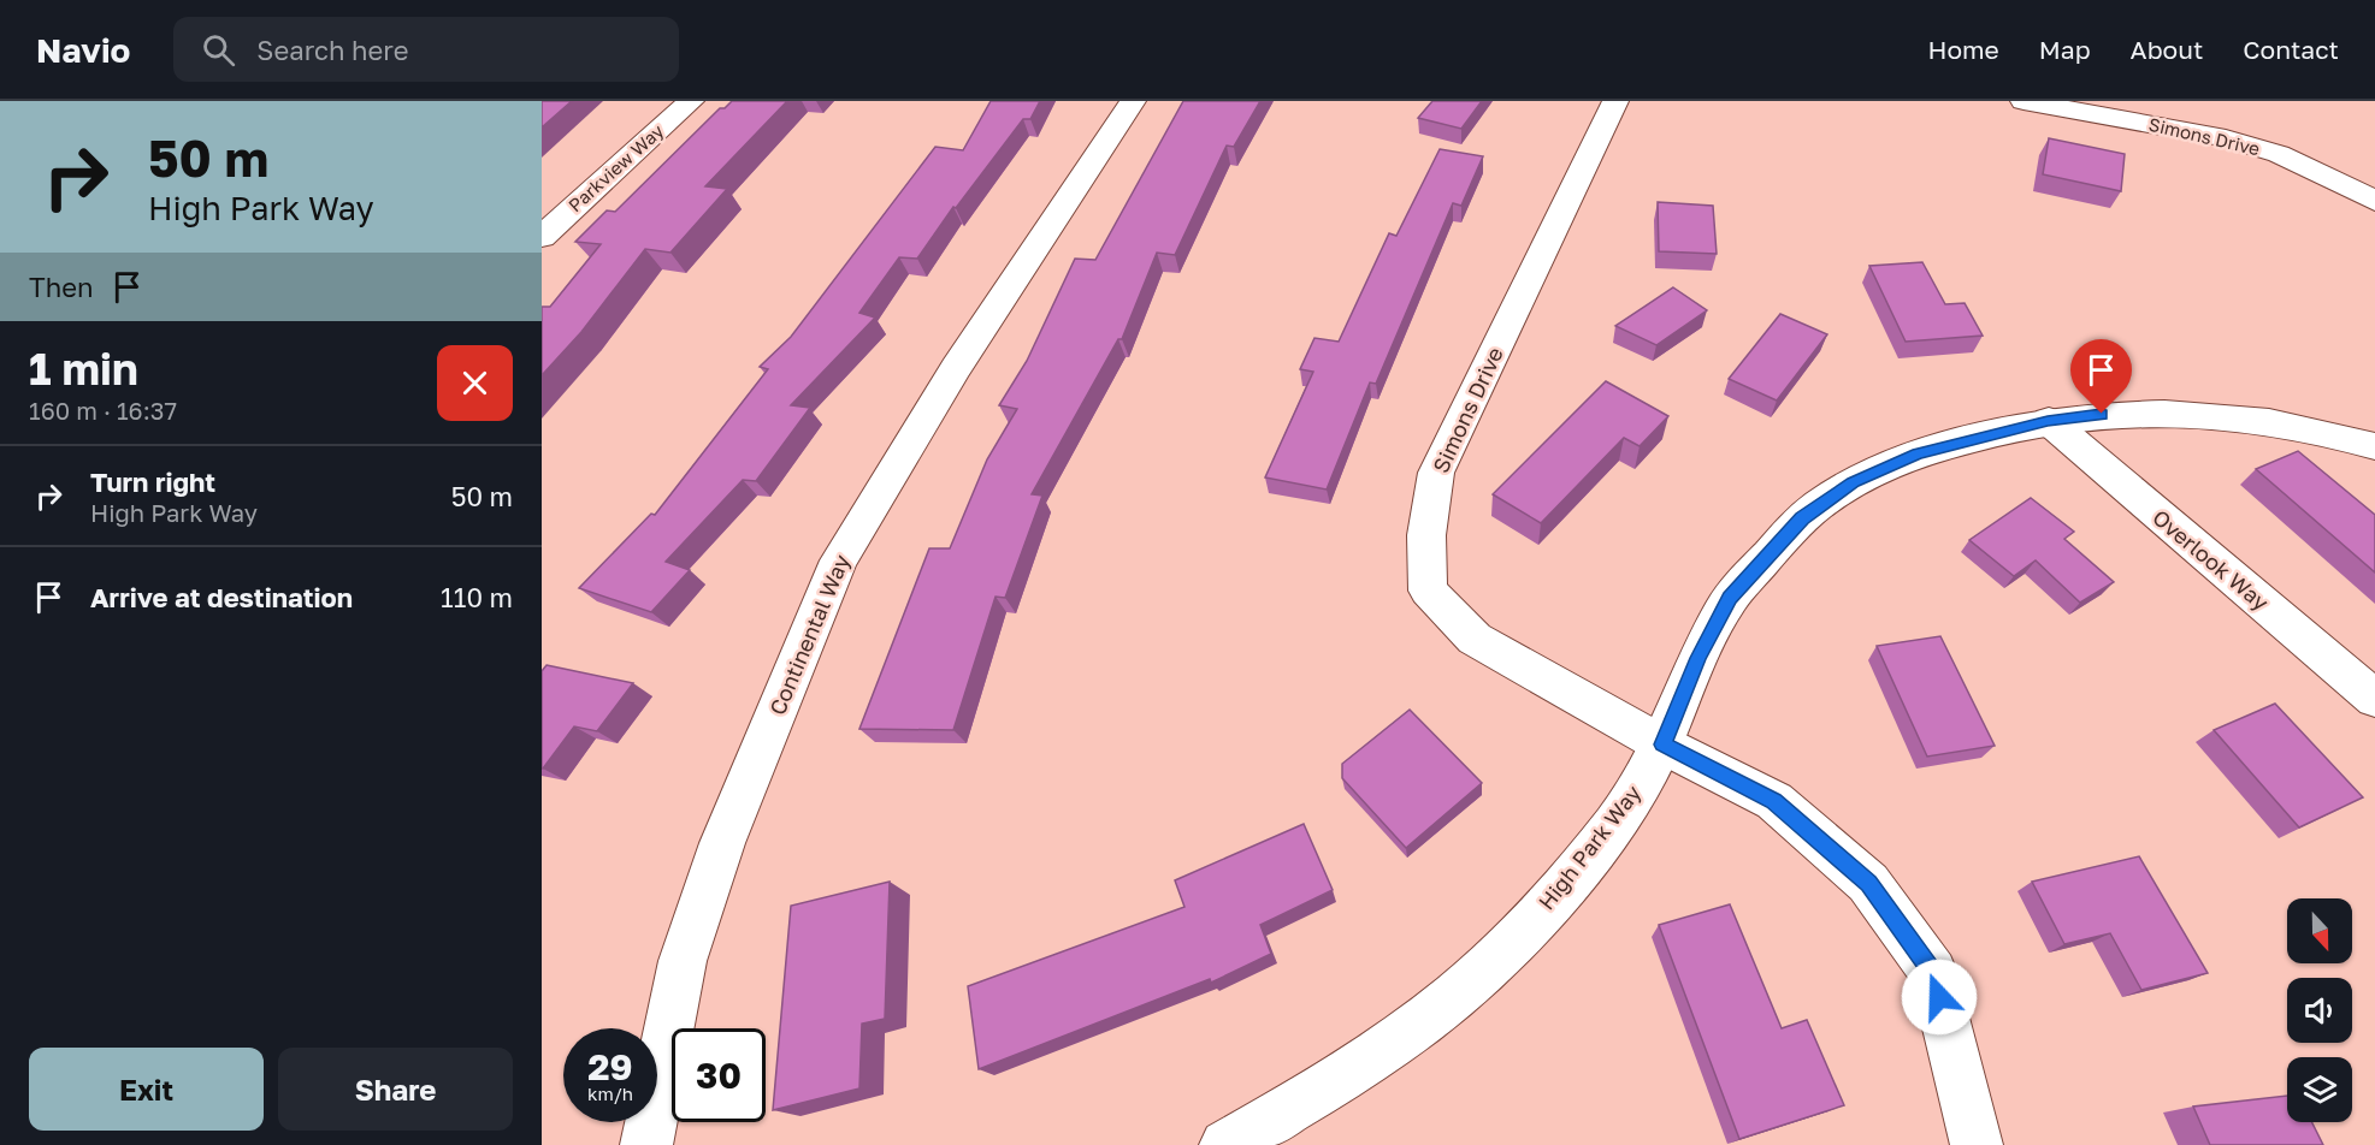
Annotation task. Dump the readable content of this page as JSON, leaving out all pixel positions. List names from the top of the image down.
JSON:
{
  "streets": {
    "street": [
      "Simons Drive",
      "Parkview Way",
      "Overlook Way",
      "Continental Way",
      "High Park Way"
    ]
  },
  "crossings": [
    ["Simons Drive", "High Park Way"],
    ["Overlook Way", "High Park Way"]
  ],
  "north": "bottom",
  "page": {
    "header": "Navio",
    "search": "Search here",
    "nav": [
      "Home",
      "Map",
      "About",
      "Contact"
    ],
    "turn": ["50 m", "High Park Way"],
    "then": "Then",
    "heading": ["1 min", "160 m · 16:37"],
    "list": [
      {
        "name": "Turn right",
        "note": "High Park Way",
        "value": "50 m"
      },
      {
        "name": "Arrive at destination",
        "value": "110 m"
      }
    ],
    "speed": "29 km/h",
    "limit": "30",
    "buttons": ["Exit", "Share"]
  }
}
